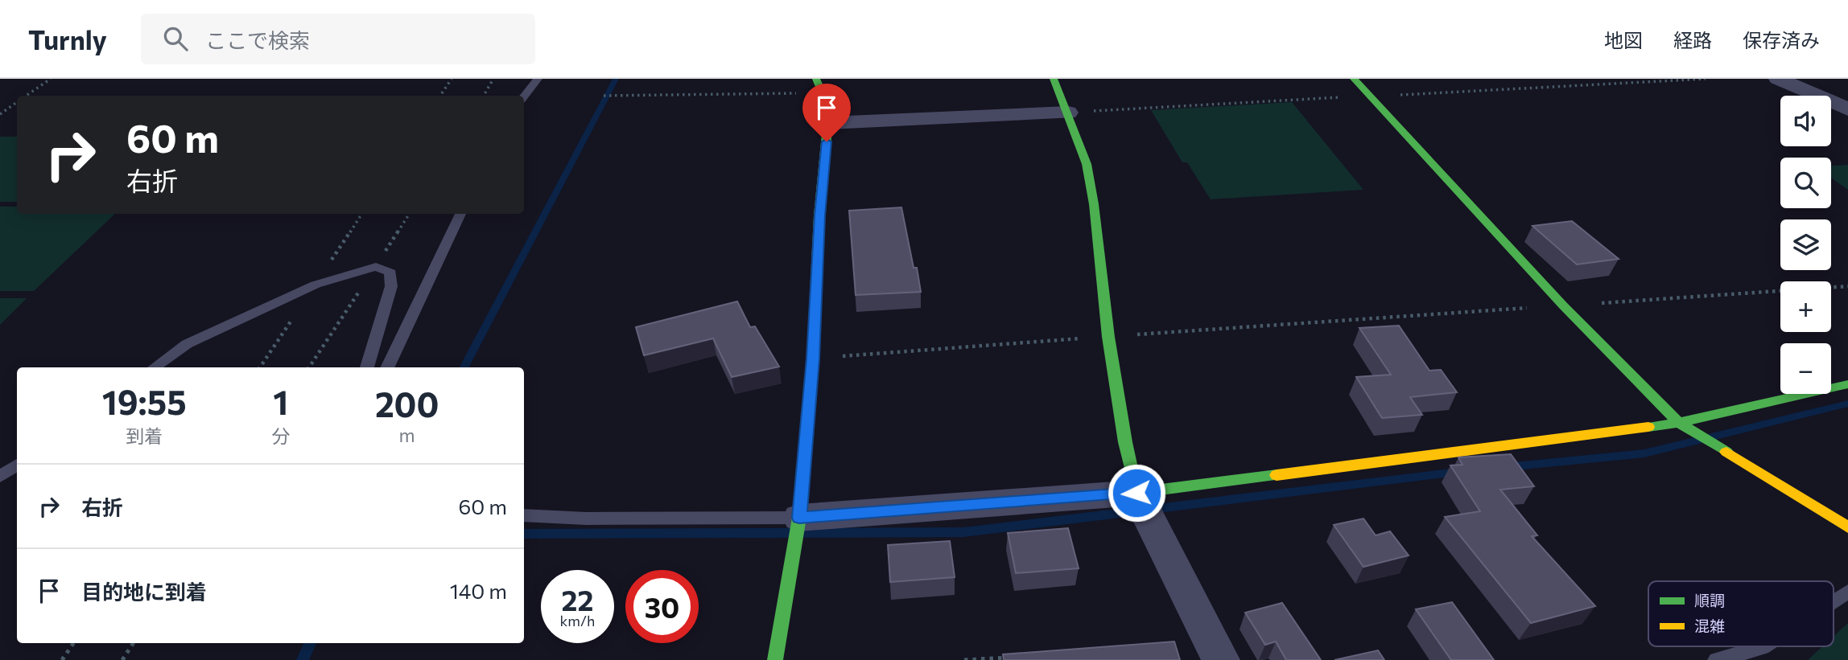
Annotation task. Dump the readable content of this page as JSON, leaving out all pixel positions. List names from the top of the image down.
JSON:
{
  "legend": ["順調", "混雑"],
  "page": {
    "header": "Turnly",
    "search": "ここで検索",
    "nav": ["地図", "経路", "保存済み"],
    "map_buttons": ["+", "−"],
    "turn": ["60 m", "右折"],
    "eta": [
      "19:55",
      "到着",
      "1",
      "分",
      "200",
      "m"
    ],
    "list": [
      {
        "name": "右折",
        "value": "60 m"
      },
      {
        "name": "目的地に到着",
        "value": "140 m"
      }
    ],
    "speed": "22 km/h",
    "limit": "30"
  }
}
